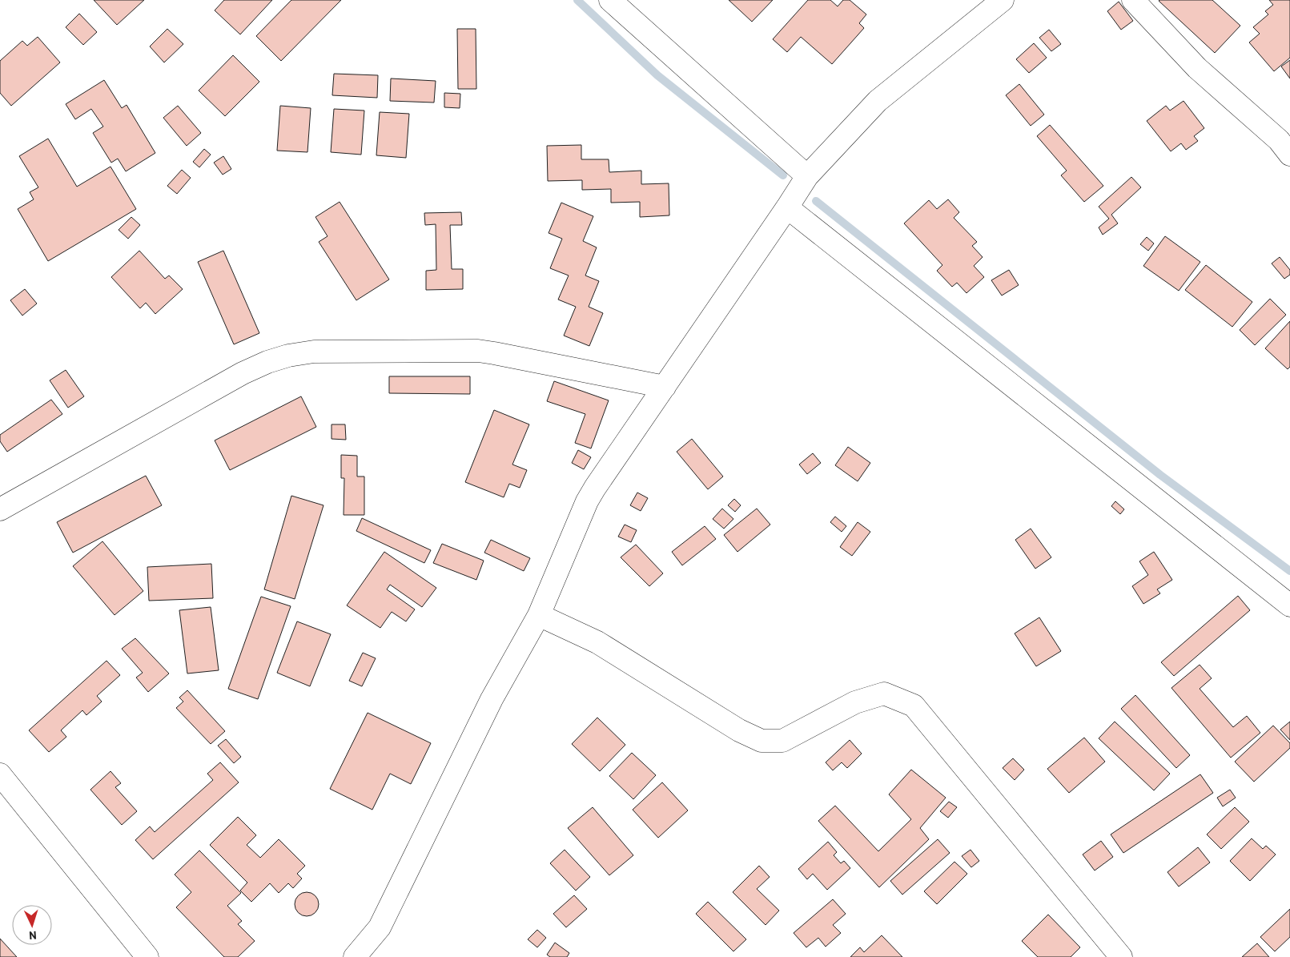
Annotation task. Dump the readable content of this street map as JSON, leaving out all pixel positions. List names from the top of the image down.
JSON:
{
  "north": "bottom"
}
